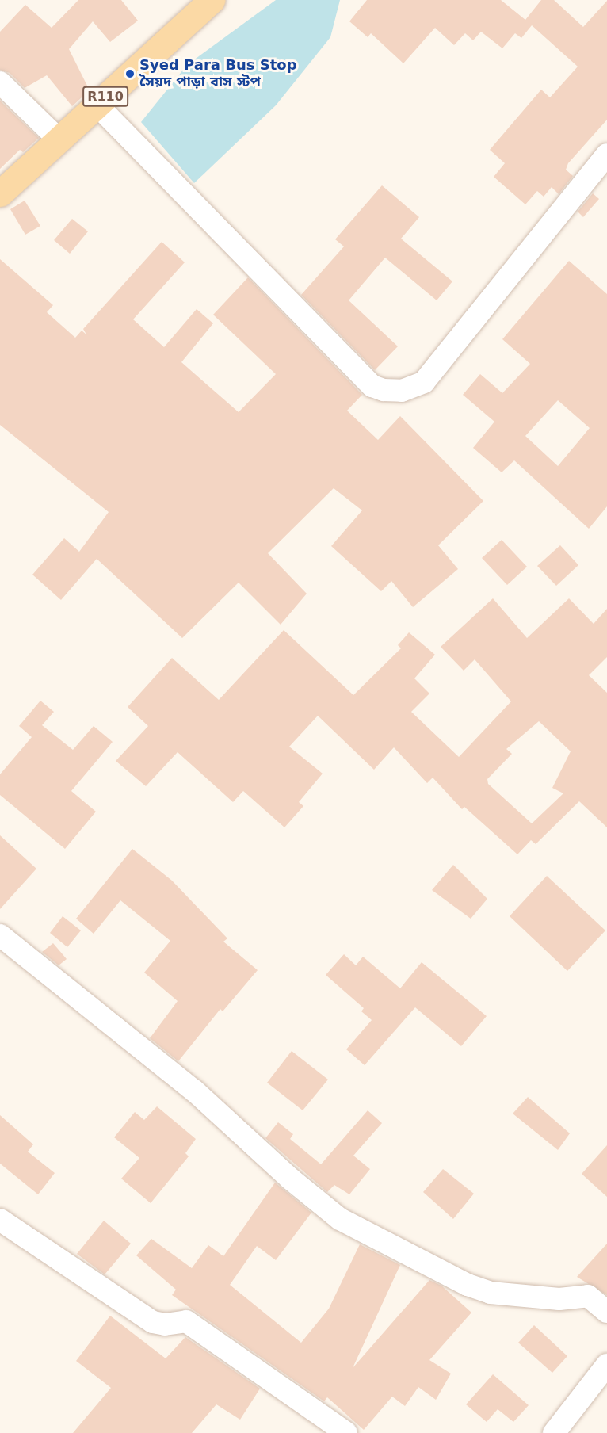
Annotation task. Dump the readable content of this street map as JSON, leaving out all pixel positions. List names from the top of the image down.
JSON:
{
  "streets": {
    "main road": ["R110"]
  },
  "places": ["Syed Para Bus Stop সৈয়দ পাড়া বাস স্টপ"]
}
